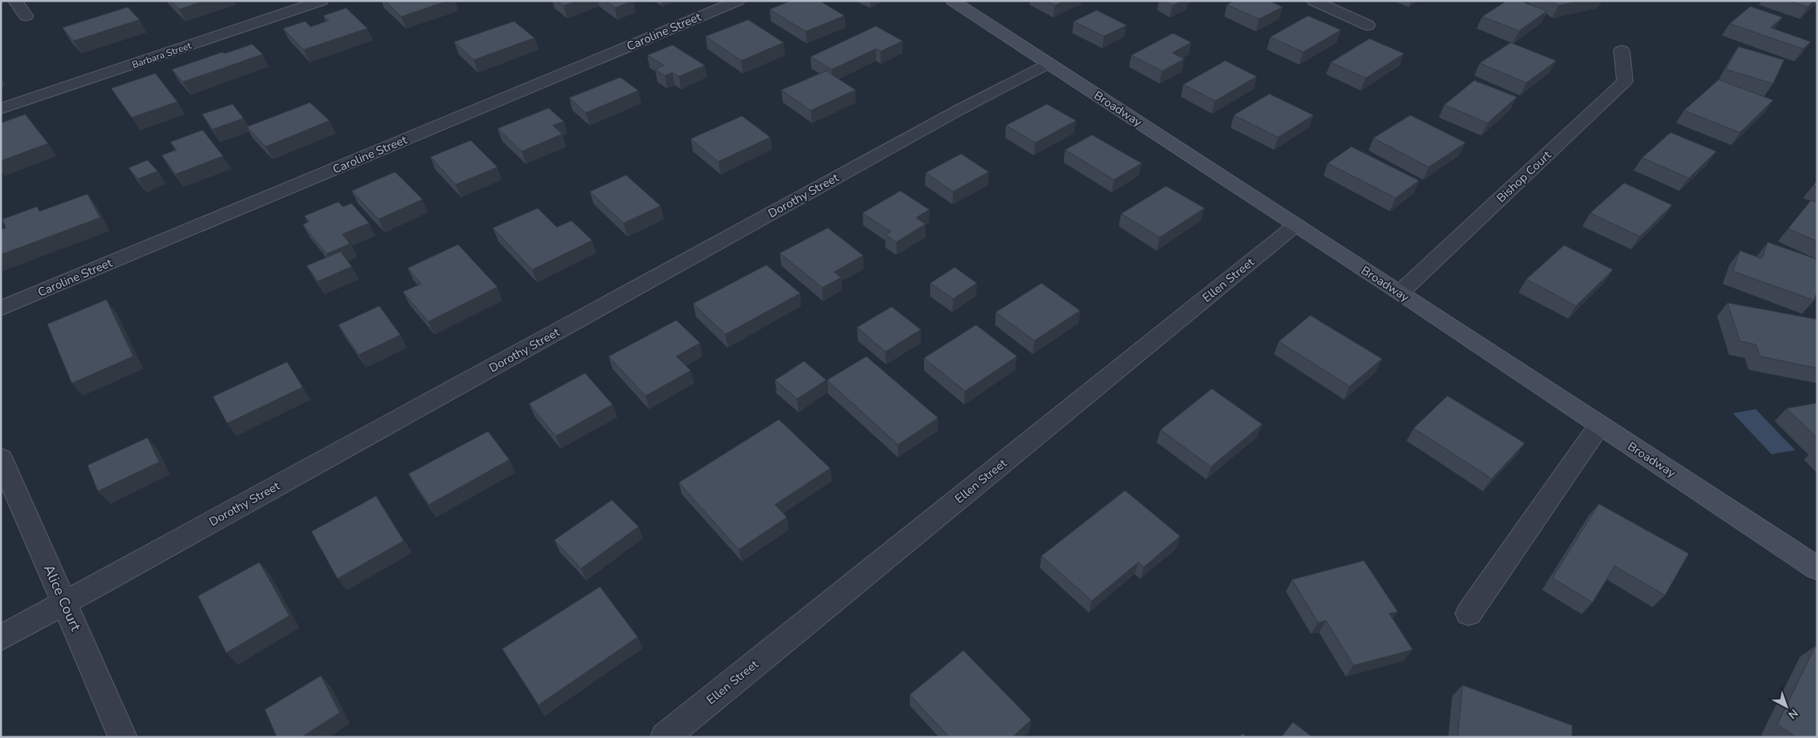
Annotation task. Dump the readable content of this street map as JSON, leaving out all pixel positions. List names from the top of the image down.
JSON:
{
  "streets": {
    "main road": ["Broadway"],
    "street": [
      "Caroline Street",
      "Barbara Street",
      "Bishop Court",
      "Dorothy Street",
      "Ellen Street",
      "Alice Court"
    ]
  },
  "crossings": [
    ["Broadway", "Bishop Court"],
    ["Broadway", "Dorothy Street"],
    ["Broadway", "Ellen Street"],
    ["Dorothy Street", "Alice Court"]
  ],
  "north": "bottom right"
}
